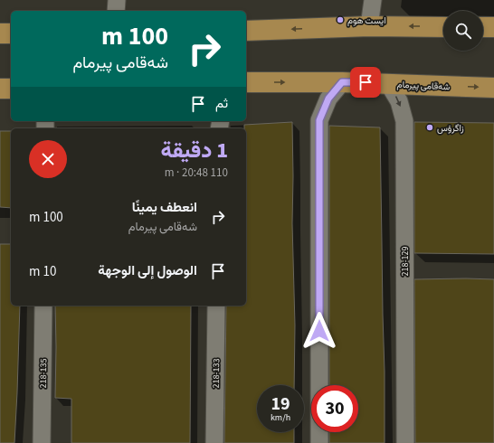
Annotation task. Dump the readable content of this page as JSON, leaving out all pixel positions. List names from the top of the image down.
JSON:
{
  "streets": {
    "highway": ["شەقامی پیرمام"],
    "street": ["218-129", "218-135", "218-133"]
  },
  "crossings": [
    ["شەقامی پیرمام", "218-129"]
  ],
  "places": ["ايست هوم", "زاگرۆس"],
  "page": {
    "turn": ["100 m", "شەقامی پیرمام"],
    "then": "ثم",
    "heading": ["1 دقيقة", "110 m · 20:48"],
    "list": [
      {
        "name": "انعطف يمينًا",
        "note": "شەقامی پیرمام",
        "value": "100 m"
      },
      {
        "name": "الوصول إلى الوجهة",
        "value": "10 m"
      }
    ],
    "speed": "19 km/h",
    "limit": "30"
  }
}
